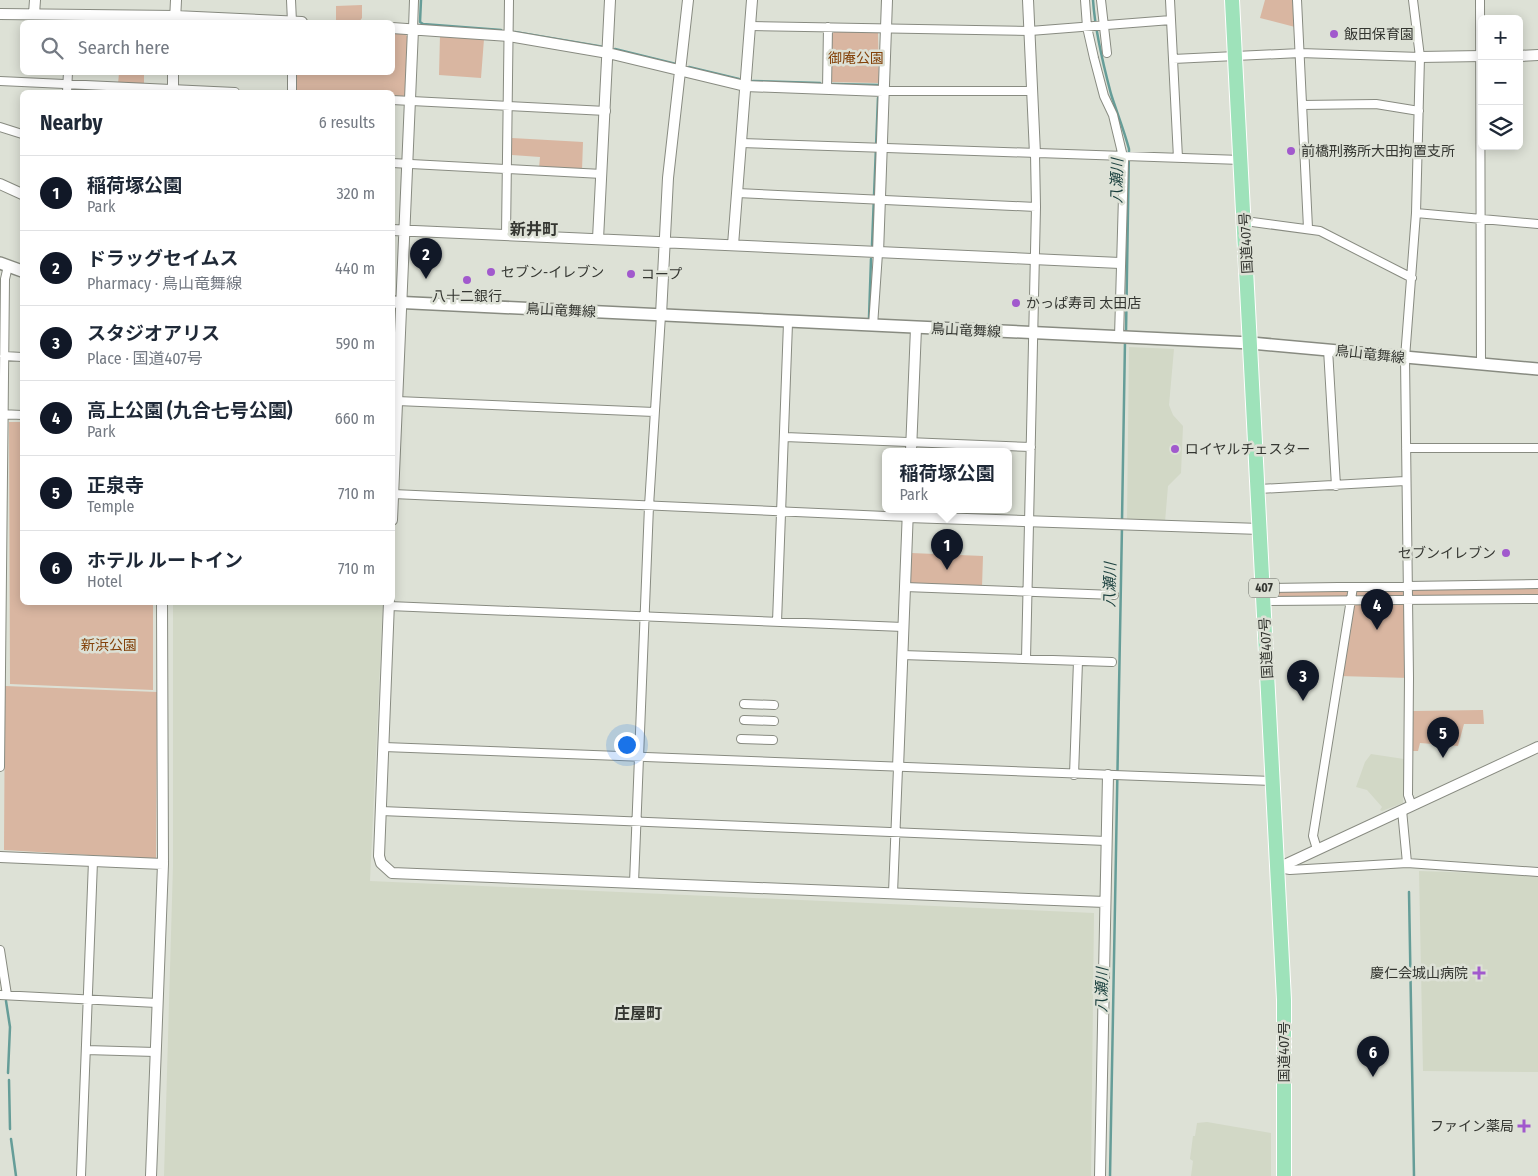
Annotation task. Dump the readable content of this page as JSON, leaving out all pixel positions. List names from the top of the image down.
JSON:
{
  "streets": {
    "highway": ["国道407号", "407"],
    "main road": ["鳥山竜舞線"]
  },
  "crossings": [
    ["国道407号", "鳥山竜舞線"]
  ],
  "districts": ["新井町", "庄屋町"],
  "water": ["八瀬川"],
  "parks": ["御庵公園", "新浜公園"],
  "places": {
    "other": [
      "飯田保育園",
      "前橋刑務所大田拘置支所",
      "セブン-イレブン",
      "コープ",
      "八十二銀行",
      "かっぱ寿司 太田店",
      "ロイヤルチェスター",
      "セブンイレブン"
    ],
    "health": ["慶仁会城山病院", "ファイン薬局"]
  },
  "page": {
    "map_buttons": ["+", "−"],
    "search": "Search here",
    "heading": ["Nearby", "6 results"],
    "list": [
      {
        "mark": "1",
        "name": "稲荷塚公園",
        "note": "Park",
        "value": "320 m"
      },
      {
        "mark": "2",
        "name": "ドラッグセイムス",
        "note": "Pharmacy · 鳥山竜舞線",
        "value": "440 m"
      },
      {
        "mark": "3",
        "name": "スタジオアリス",
        "note": "Place · 国道407号",
        "value": "590 m"
      },
      {
        "mark": "4",
        "name": "高上公園 (九合七号公園)",
        "note": "Park",
        "value": "660 m"
      },
      {
        "mark": "5",
        "name": "正泉寺",
        "note": "Temple",
        "value": "710 m"
      },
      {
        "mark": "6",
        "name": "ホテル ルートイン",
        "note": "Hotel",
        "value": "710 m"
      }
    ],
    "pins": [
      "2",
      "1",
      "4",
      "3",
      "5",
      "6"
    ],
    "popup": ["稲荷塚公園", "Park"]
  }
}
